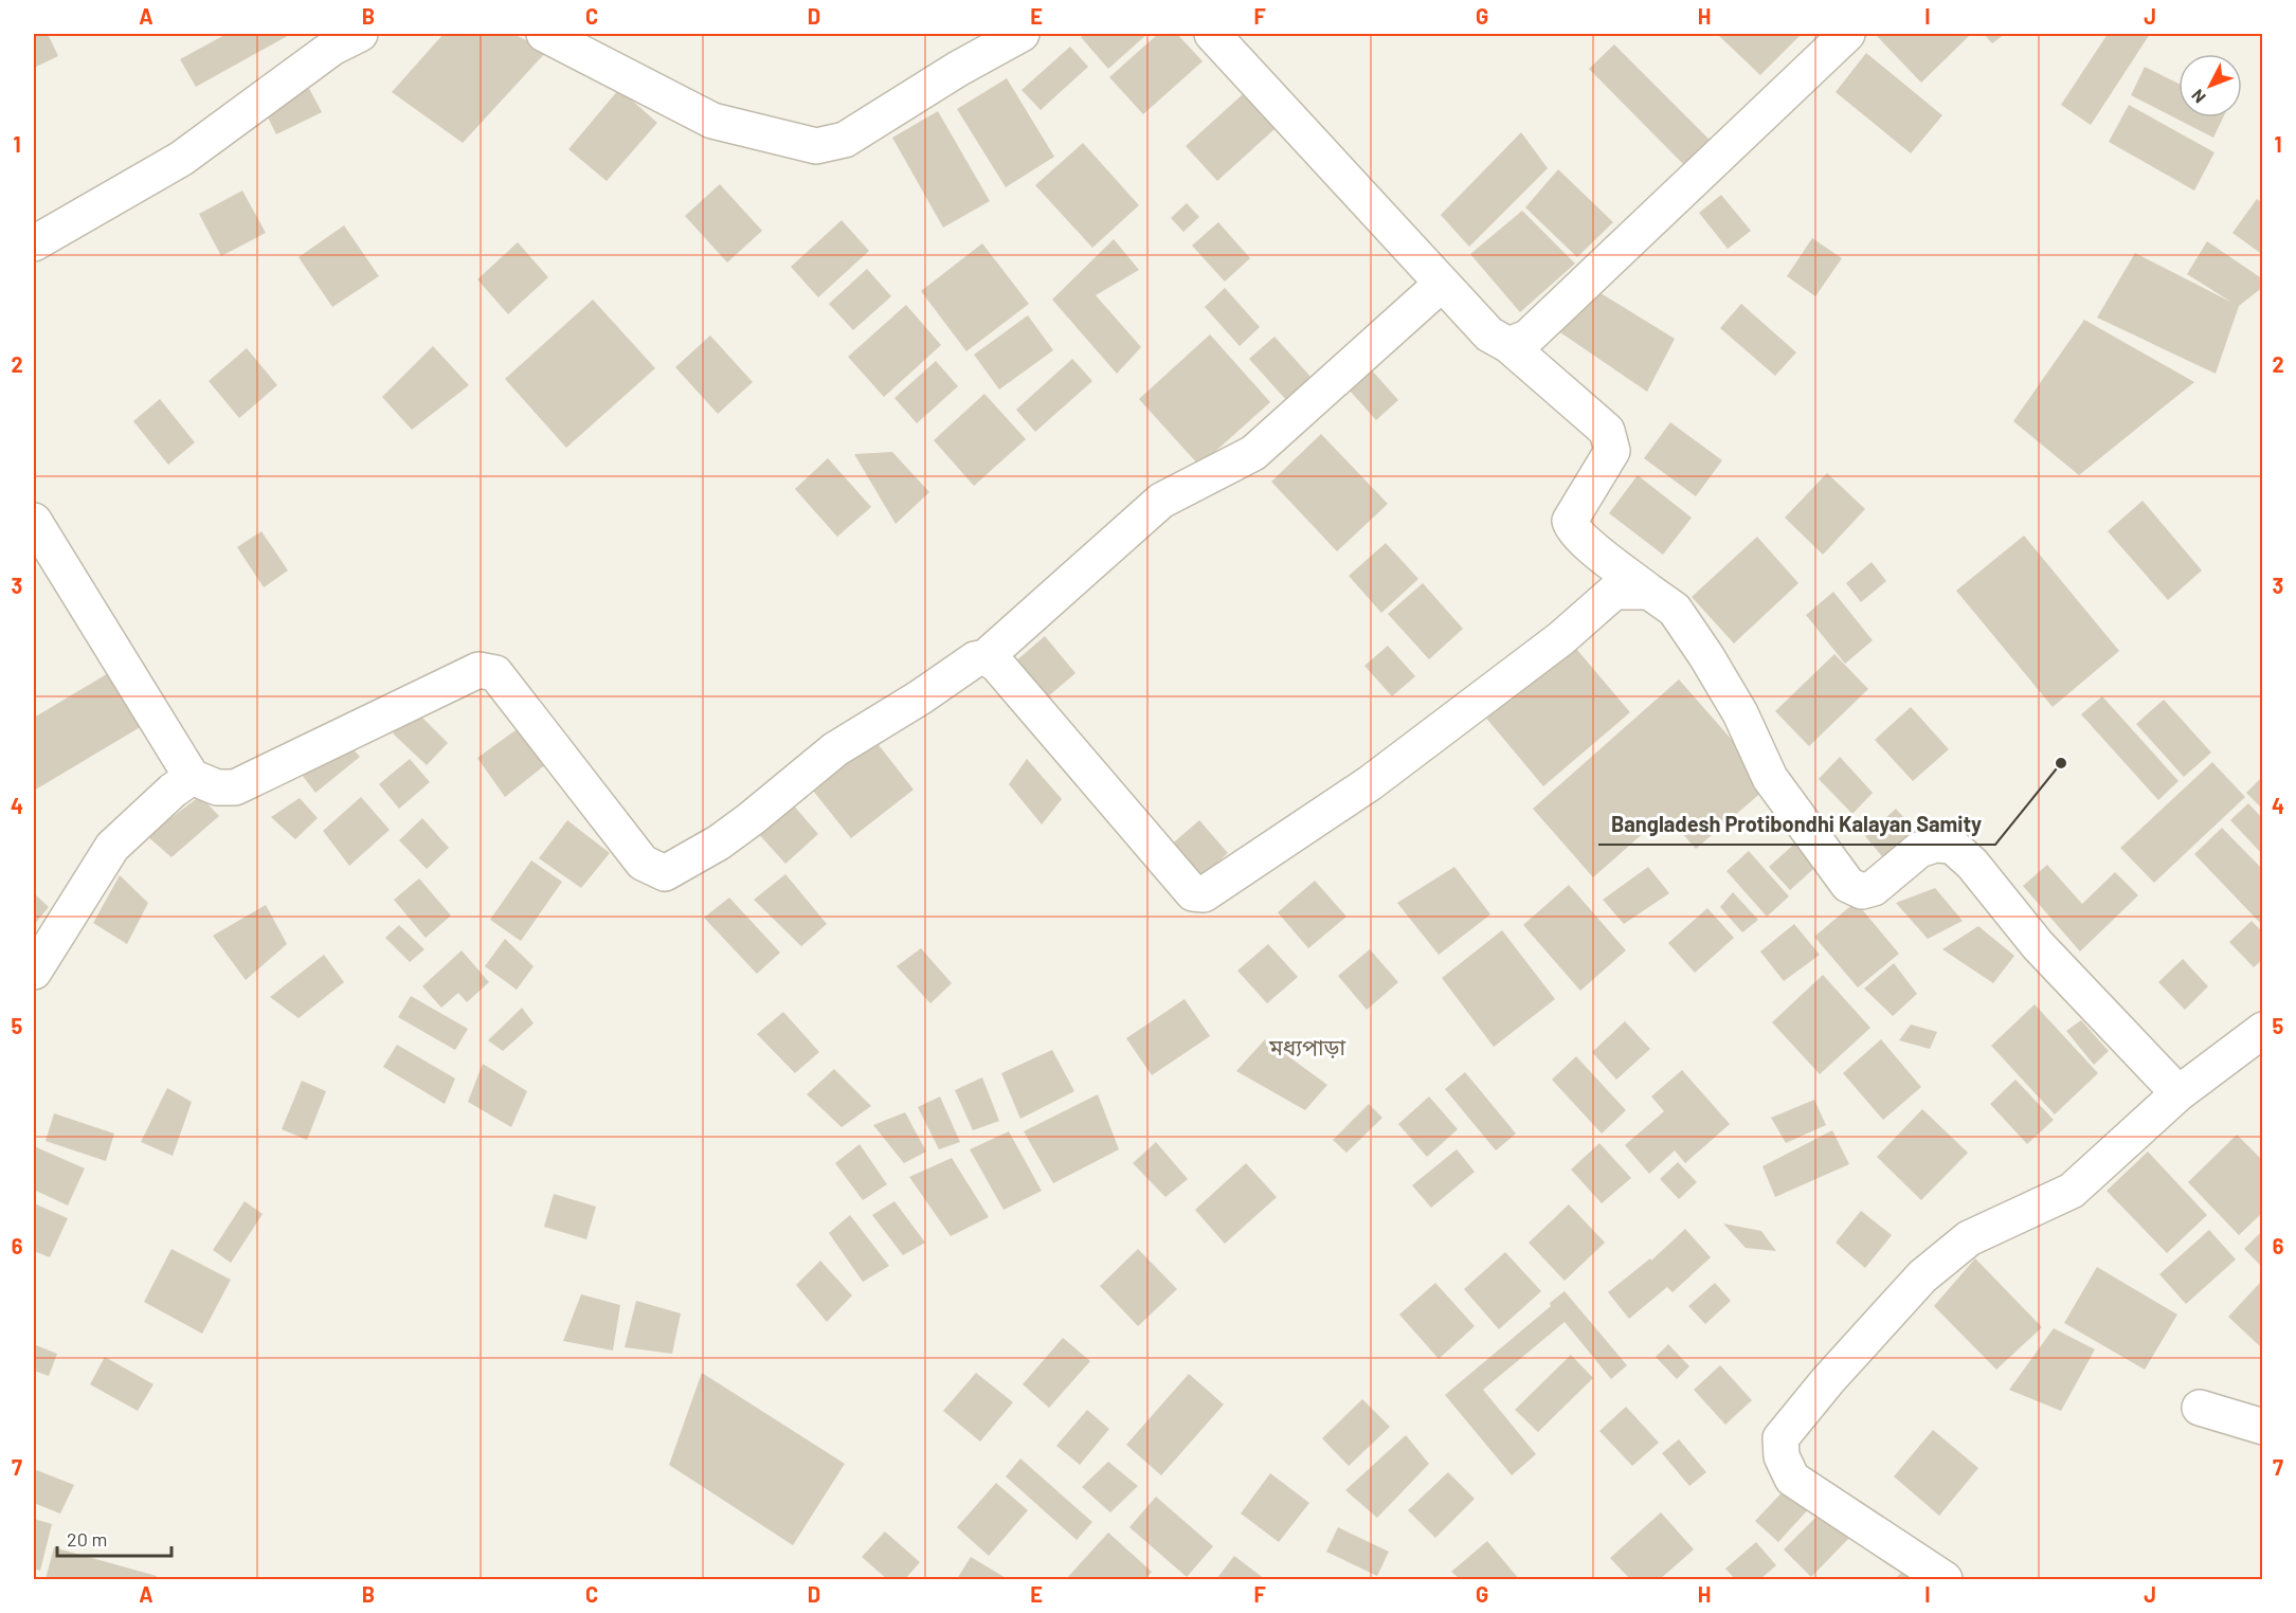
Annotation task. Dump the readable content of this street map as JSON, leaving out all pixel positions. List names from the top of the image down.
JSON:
{
  "districts": ["মধ্যপাড়া"],
  "places": ["Bangladesh Protibondhi Kalayan Samity"],
  "scale_bar": "20 m",
  "north": "bottom left",
  "grid": {
    "columns": [
      "A",
      "B",
      "C",
      "D",
      "E",
      "F",
      "G",
      "H",
      "I",
      "J"
    ],
    "rows": [
      "1",
      "2",
      "3",
      "4",
      "5",
      "6",
      "7"
    ]
  }
}
